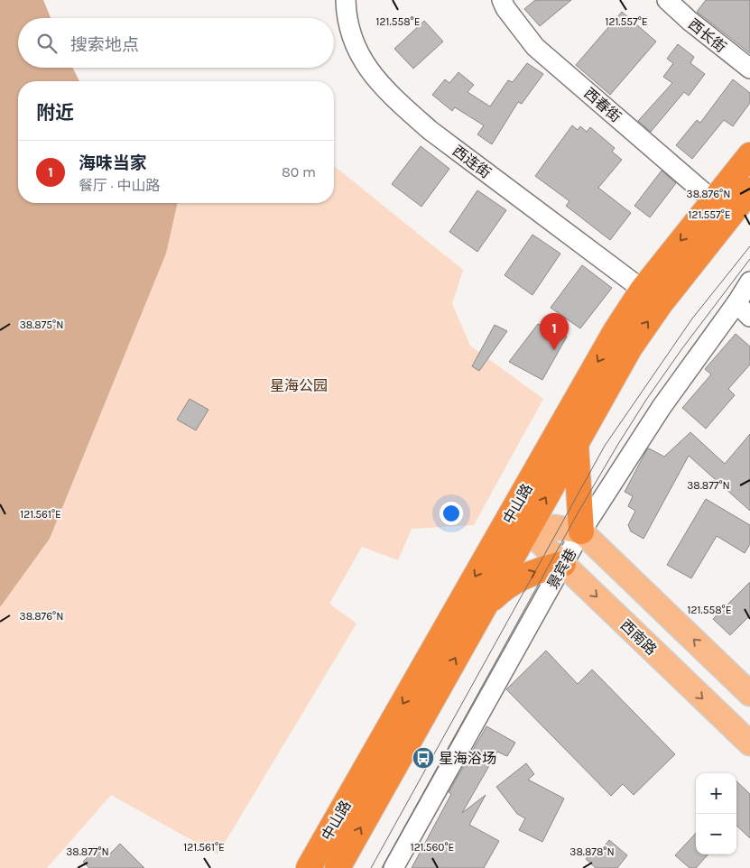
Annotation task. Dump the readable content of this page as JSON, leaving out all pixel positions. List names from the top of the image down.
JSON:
{
  "streets": {
    "highway": ["中山路"],
    "main road": ["西南路"],
    "street": [
      "西长街",
      "西春街",
      "西连街",
      "景宾巷"
    ]
  },
  "crossings": [
    ["西春街", "中山路"],
    ["西连街", "中山路"],
    ["中山路", "西南路"],
    ["景宾巷", "西南路"]
  ],
  "parks": ["星海公园"],
  "places": {
    "bus stop": ["星海浴场"]
  },
  "page": {
    "search": "搜索地点",
    "heading": "附近",
    "list": [
      {
        "mark": "1",
        "name": "海味当家",
        "note": "餐厅 · 中山路",
        "value": "80 m"
      }
    ],
    "pins": "1",
    "map_buttons": ["+", "−"]
  },
  "coordinates": [
    "121.558°E",
    "121.557°E",
    "38.876°N",
    "38.875°N",
    "38.877°N",
    "121.561°E",
    "121.560°E",
    "38.878°N"
  ]
}
